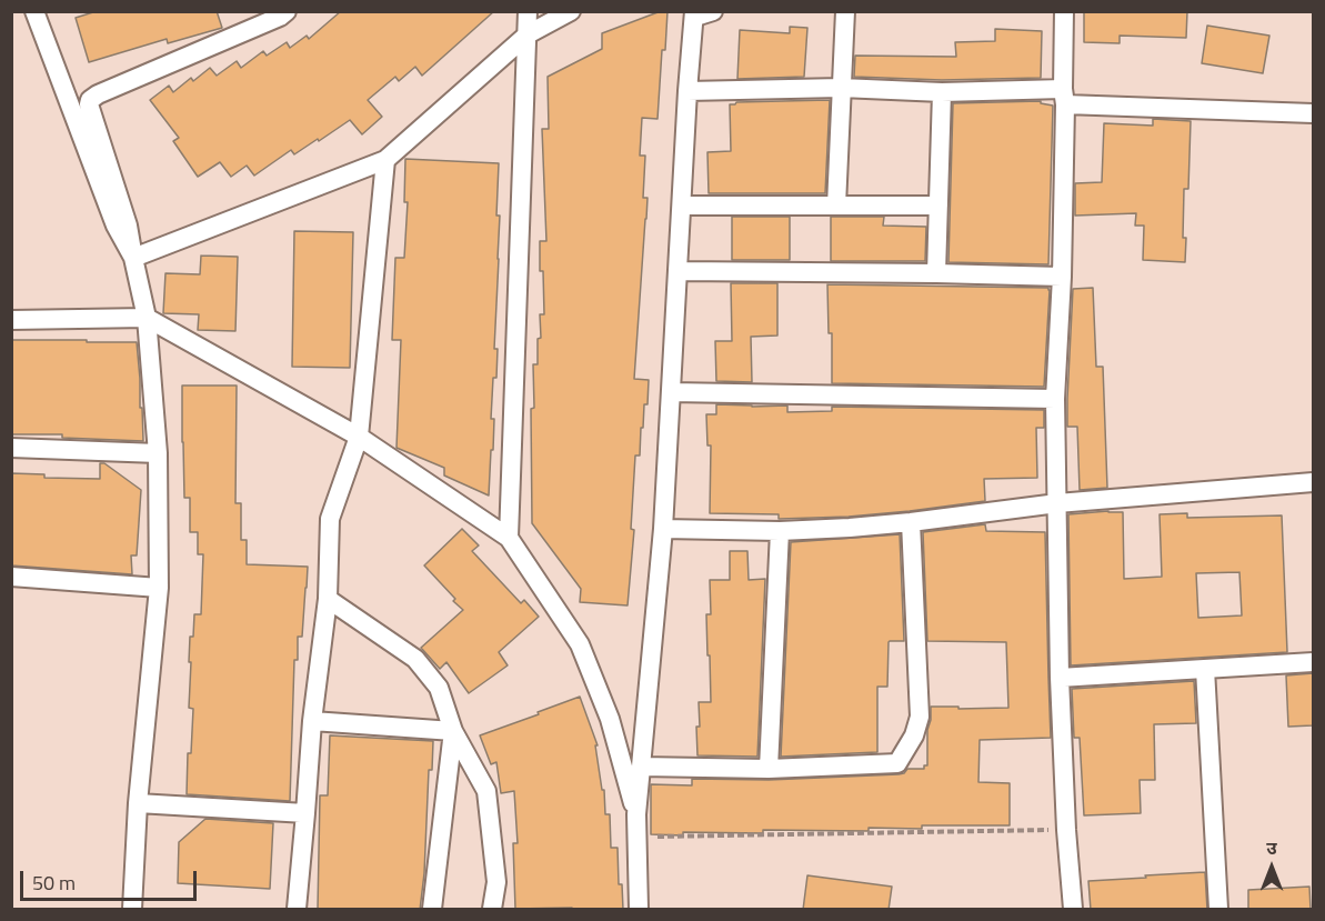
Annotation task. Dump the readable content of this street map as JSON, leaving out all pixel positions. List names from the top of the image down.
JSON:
{
  "scale_bar": "50 m",
  "north": "top"
}
